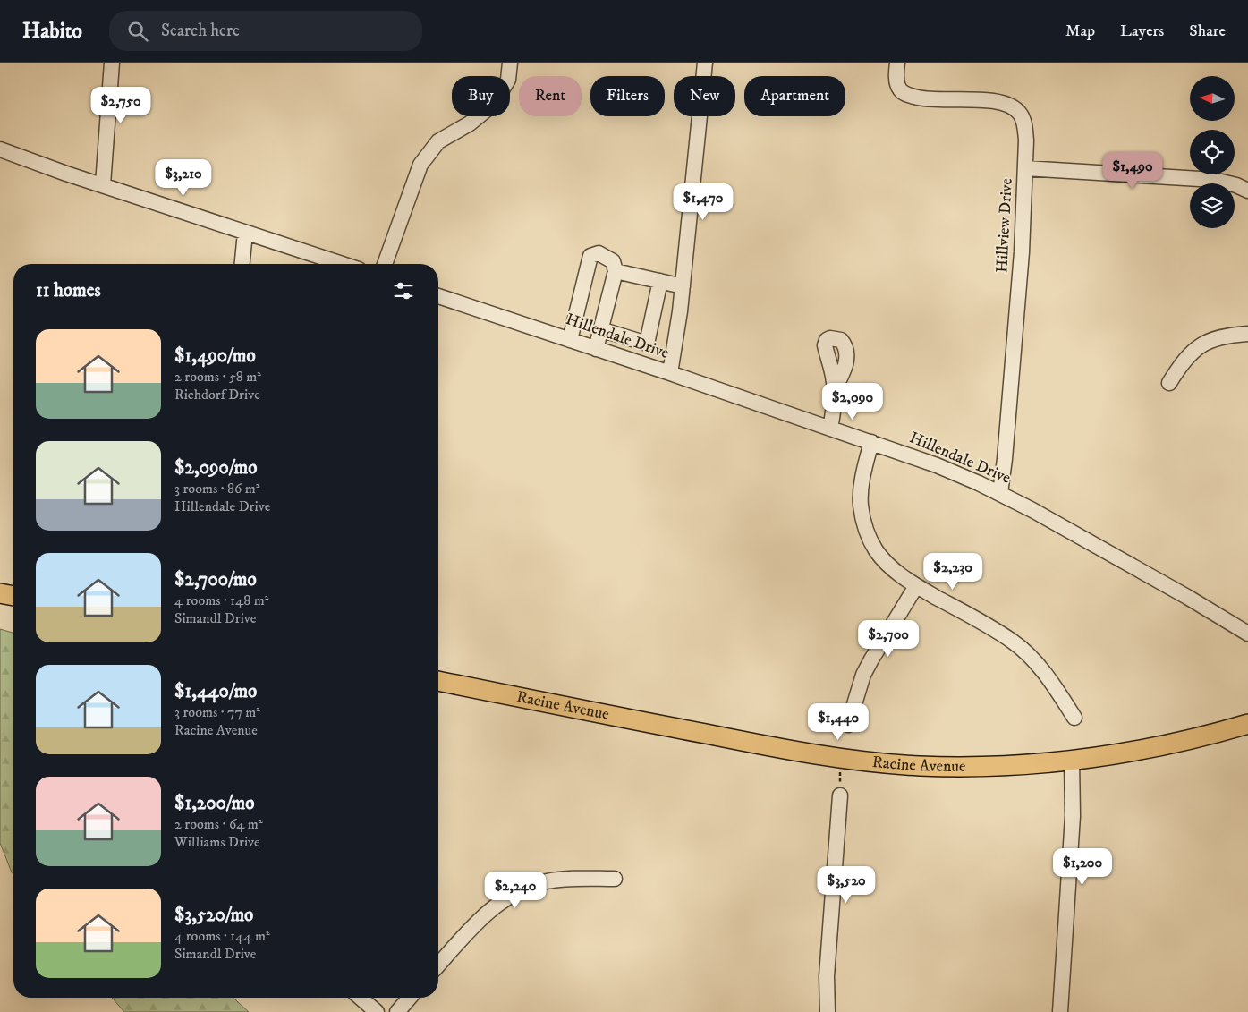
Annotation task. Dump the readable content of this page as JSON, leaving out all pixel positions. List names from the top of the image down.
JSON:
{
  "streets": {
    "main road": ["Racine Avenue"],
    "street": ["Hillview Drive", "Hillendale Drive"]
  },
  "crossings": [
    ["Hillview Drive", "Hillendale Drive"]
  ],
  "north": "left",
  "page": {
    "header": "Habito",
    "search": "Search here",
    "nav": ["Map", "Layers", "Share"],
    "chip": [
      "Buy",
      "Rent",
      "Filters",
      "New",
      "Apartment"
    ],
    "price": [
      "$2,750",
      "$1,490",
      "$3,210",
      "$1,470",
      "$2,090",
      "$2,230",
      "$2,700",
      "$1,440",
      "$1,200",
      "$3,520",
      "$2,240"
    ],
    "heading": "11 homes",
    "list": [
      {
        "name": "$1,490/mo",
        "note": "2 rooms · 58 m² · Richdorf Drive"
      },
      {
        "name": "$2,090/mo",
        "note": "3 rooms · 86 m² · Hillendale Drive"
      },
      {
        "name": "$2,700/mo",
        "note": "4 rooms · 148 m² · Simandl Drive"
      },
      {
        "name": "$1,440/mo",
        "note": "3 rooms · 77 m² · Racine Avenue"
      },
      {
        "name": "$1,200/mo",
        "note": "2 rooms · 64 m² · Williams Drive"
      },
      {
        "name": "$3,520/mo",
        "note": "4 rooms · 144 m² · Simandl Drive"
      }
    ]
  }
}
